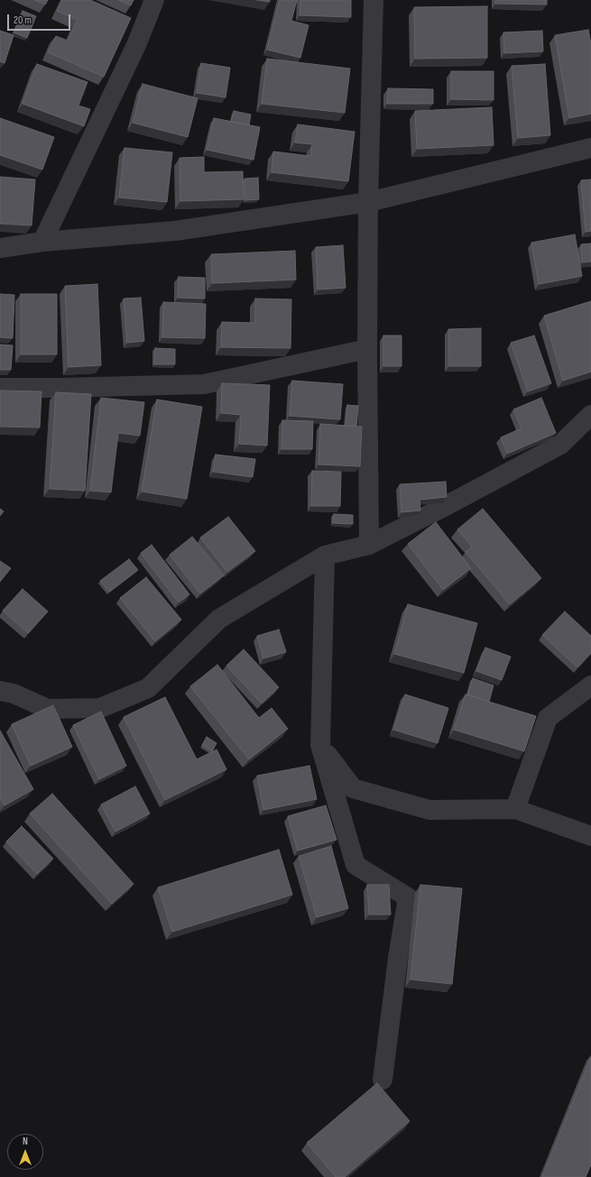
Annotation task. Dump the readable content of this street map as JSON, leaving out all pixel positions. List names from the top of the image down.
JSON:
{
  "scale_bar": "20 m",
  "north": "top"
}
